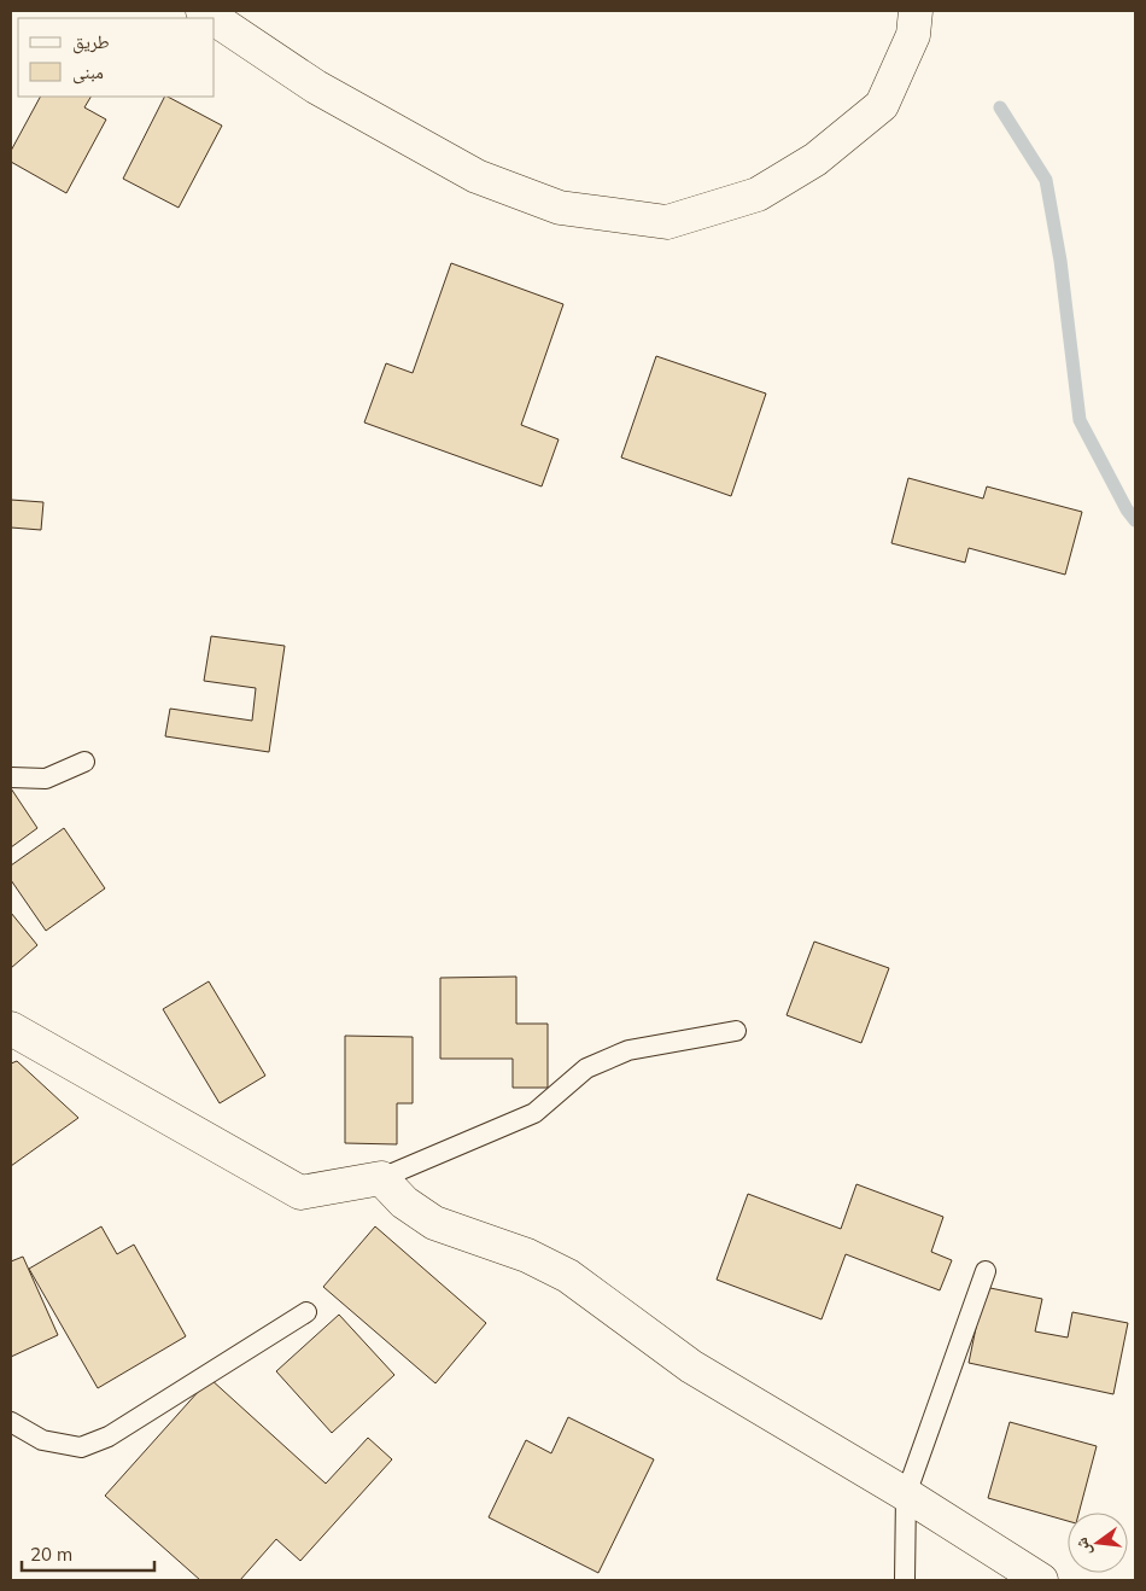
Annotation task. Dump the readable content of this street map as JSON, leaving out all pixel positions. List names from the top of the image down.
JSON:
{
  "legend": ["طريق", "مبنى"],
  "scale_bar": "20 m",
  "north": "left"
}
